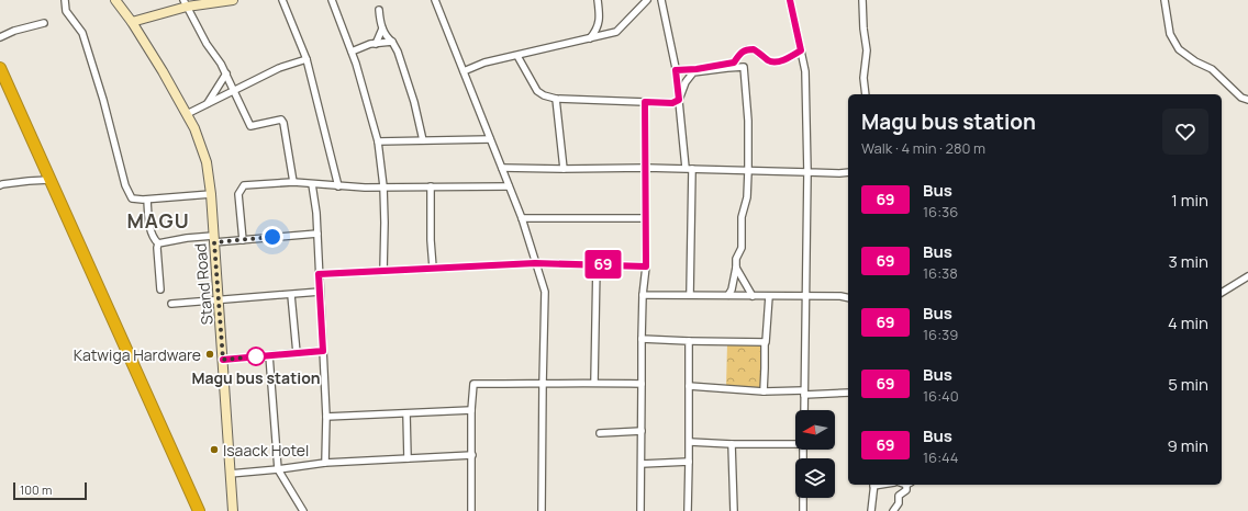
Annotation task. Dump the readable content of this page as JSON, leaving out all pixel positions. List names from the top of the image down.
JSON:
{
  "streets": {
    "main road": ["Stand Road"]
  },
  "districts": ["MAGU"],
  "places": ["Katwiga Hardware", "Magu bus station", "Isaack Hotel"],
  "lines": ["bus line 69"],
  "scale_bar": "100 m",
  "north": "left",
  "page": {
    "on_map": "69",
    "heading": ["Magu bus station", "Walk · 4 min · 280 m"],
    "list": [
      {
        "mark": "69",
        "name": "Bus",
        "note": "16:36",
        "value": "1 min"
      },
      {
        "mark": "69",
        "name": "Bus",
        "note": "16:38",
        "value": "3 min"
      },
      {
        "mark": "69",
        "name": "Bus",
        "note": "16:39",
        "value": "4 min"
      },
      {
        "mark": "69",
        "name": "Bus",
        "note": "16:40",
        "value": "5 min"
      },
      {
        "mark": "69",
        "name": "Bus",
        "note": "16:44",
        "value": "9 min"
      }
    ],
    "scale": "100 m"
  }
}
